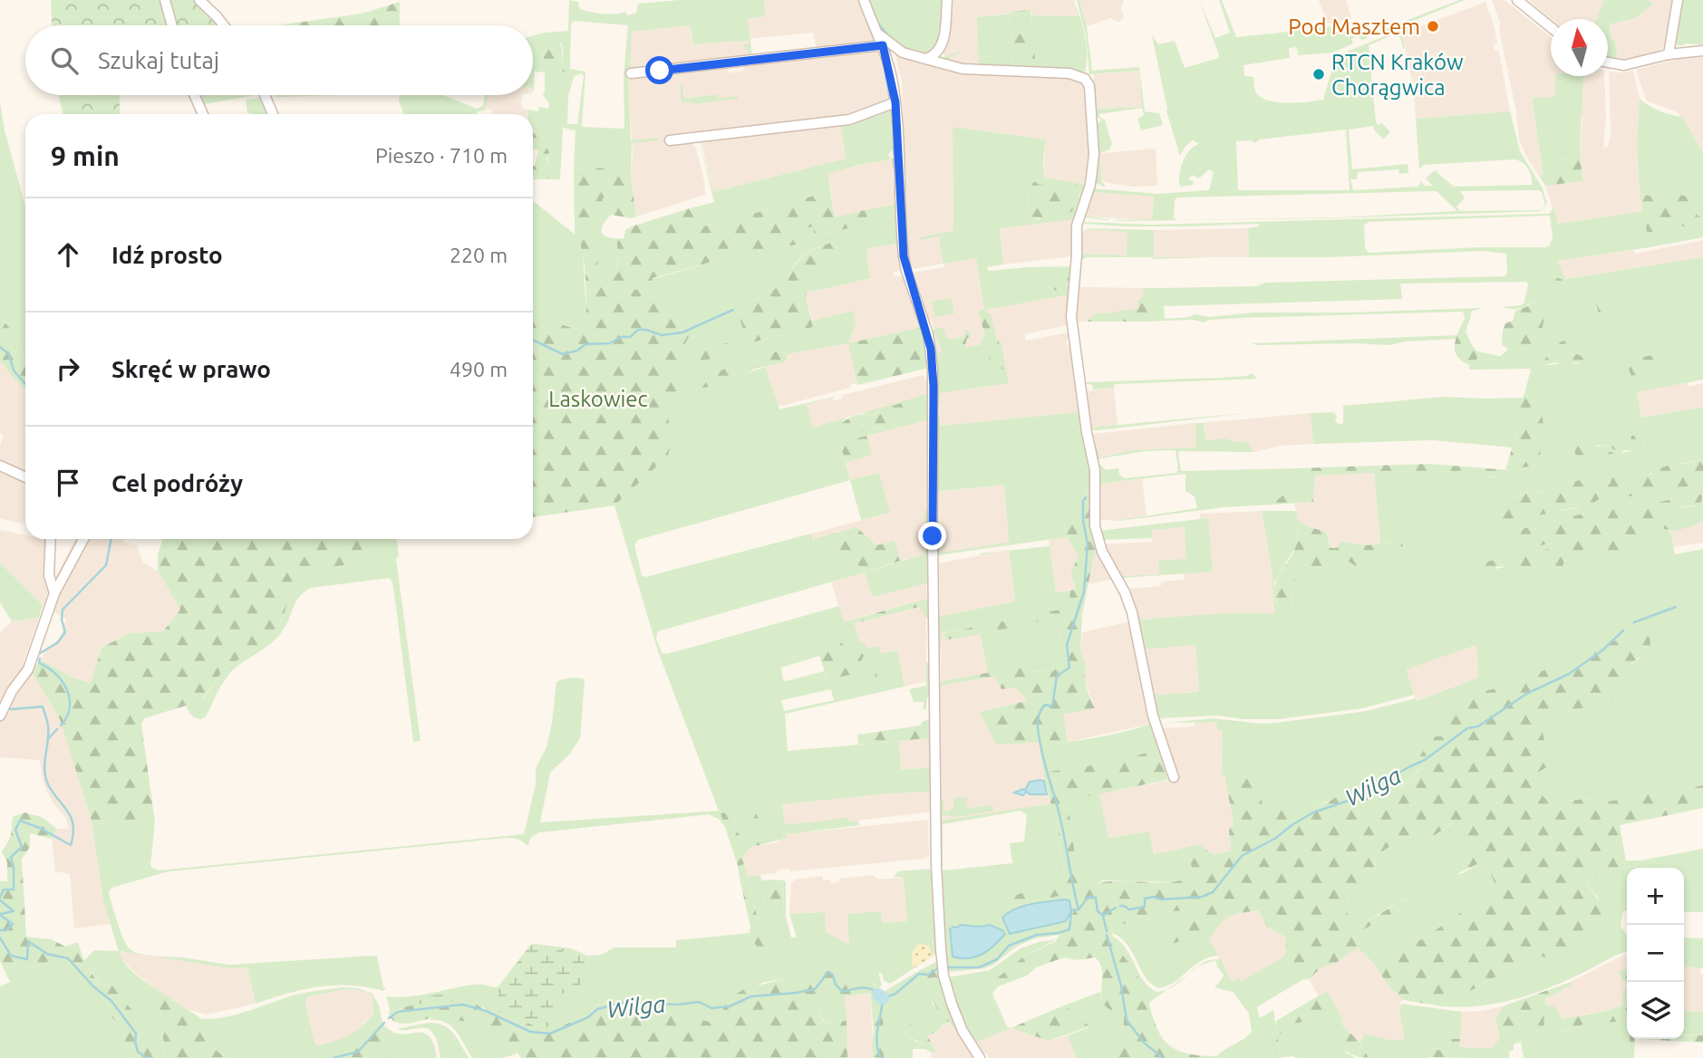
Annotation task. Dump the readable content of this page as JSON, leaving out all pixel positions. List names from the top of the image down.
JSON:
{
  "water": ["Wilga"],
  "parks": ["Laskowiec"],
  "places": ["Pod Masztem", "RTCN Kraków Chorągwica"],
  "north": "top",
  "page": {
    "search": "Szukaj tutaj",
    "heading": ["9 min", "Pieszo · 710 m"],
    "list": [
      ["Idź prosto", "220 m"],
      ["Skręć w prawo", "490 m"],
      "Cel podróży"
    ],
    "map_buttons": ["+", "−"]
  }
}
